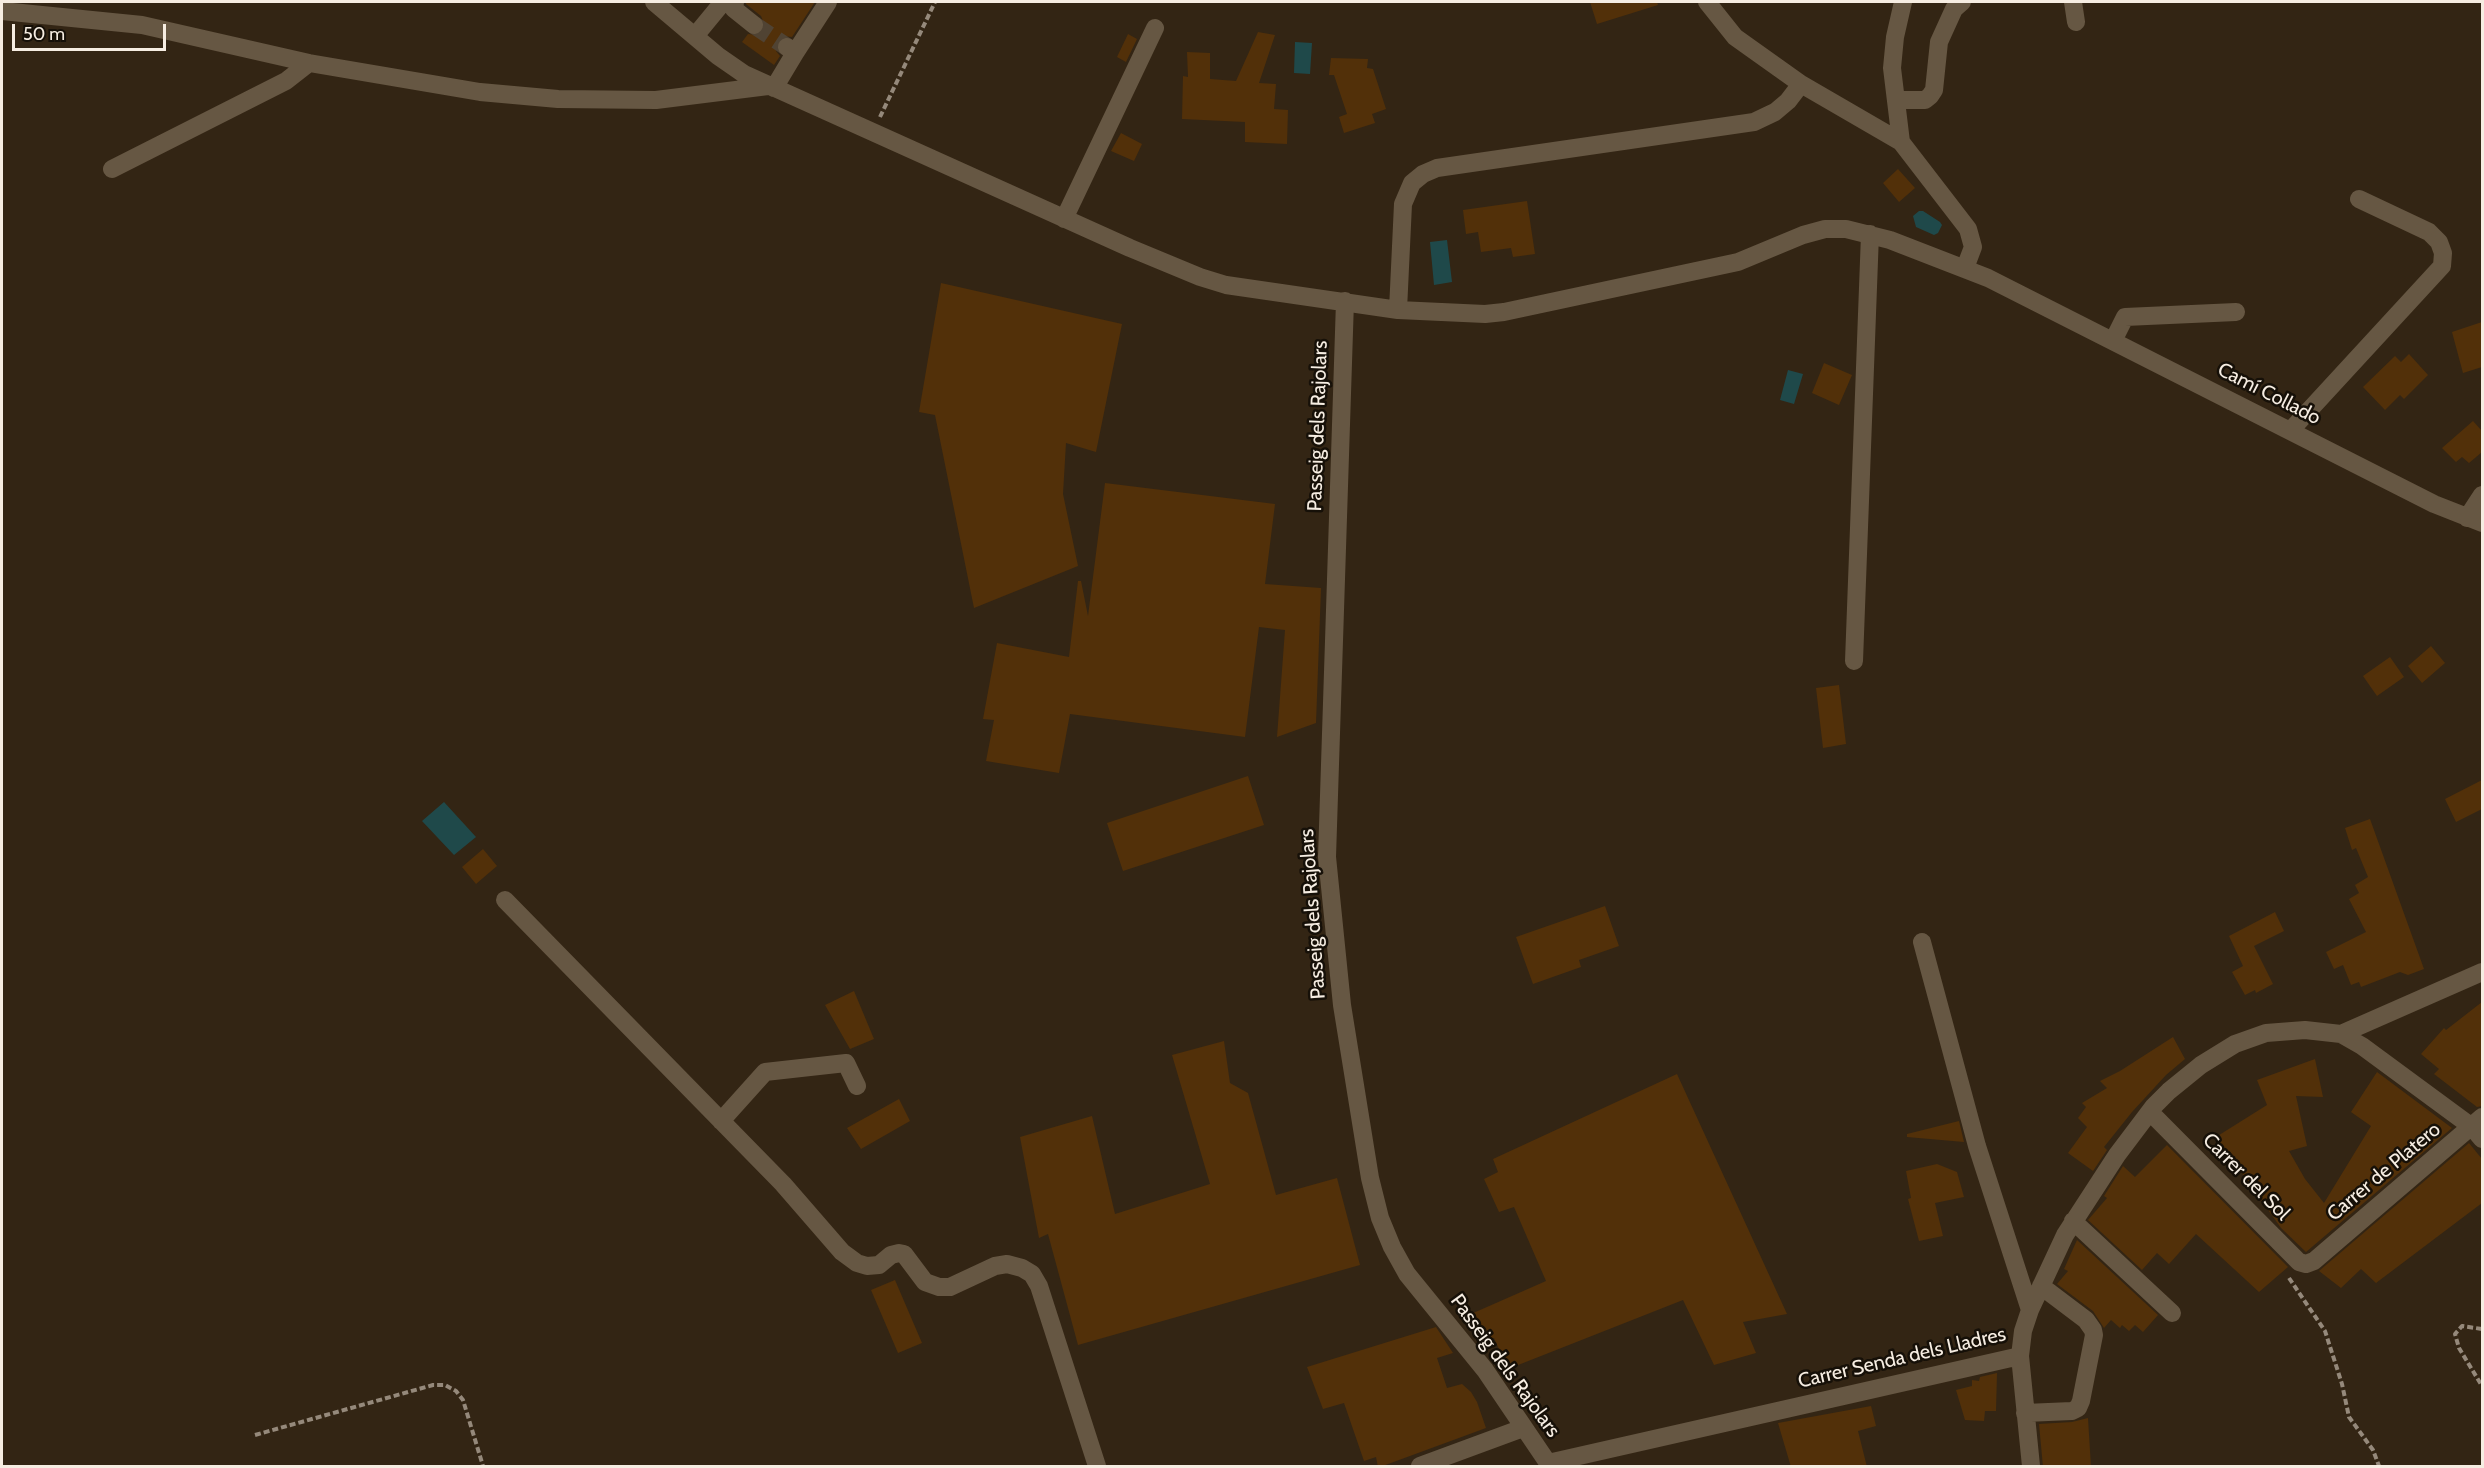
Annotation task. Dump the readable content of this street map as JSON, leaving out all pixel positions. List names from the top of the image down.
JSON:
{
  "streets": {
    "street": [
      "Camí Collado",
      "Passeig dels Rajolars",
      "Carrer de Platero",
      "Carrer del Sol",
      "Carrer Senda dels Lladres"
    ]
  },
  "crossings": [
    ["Camí Collado", "Passeig dels Rajolars"],
    ["Passeig dels Rajolars", "Carrer Senda dels Lladres"],
    ["Carrer de Platero", "Carrer del Sol"],
    ["Carrer del Sol", "Carrer Senda dels Lladres"]
  ],
  "scale_bar": "50 m"
}
